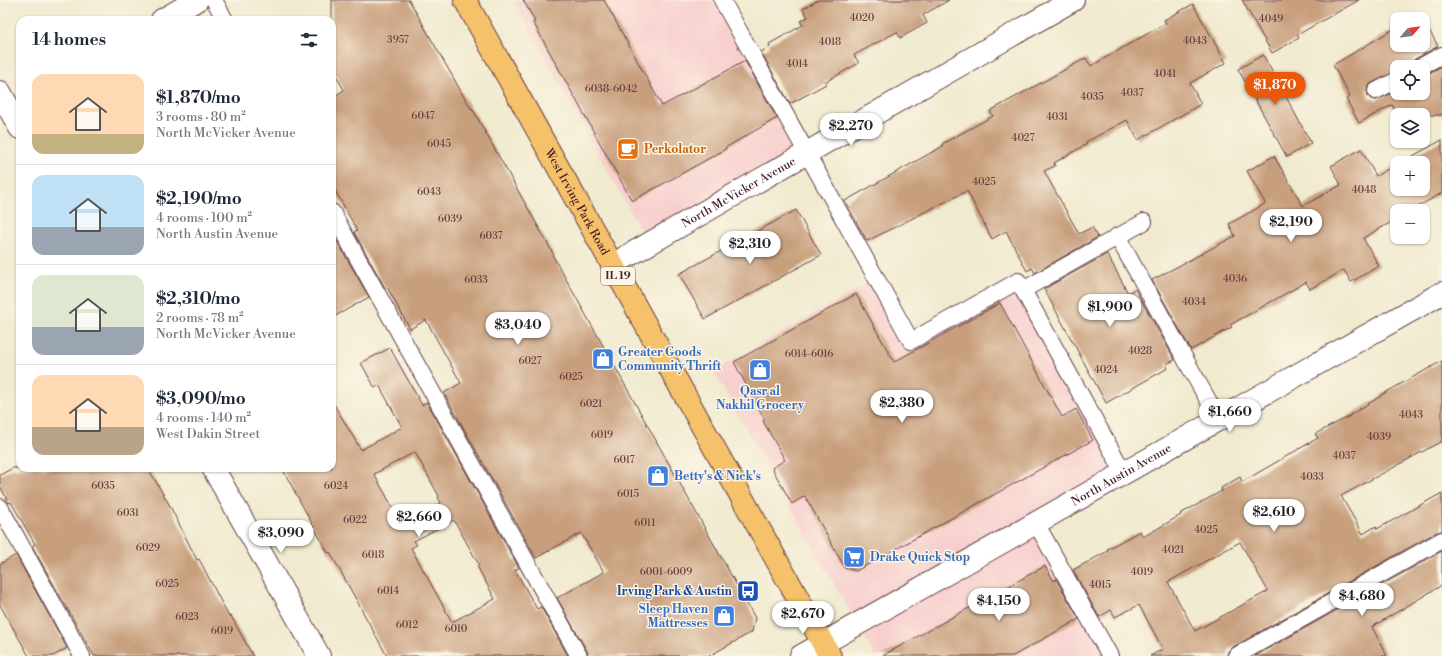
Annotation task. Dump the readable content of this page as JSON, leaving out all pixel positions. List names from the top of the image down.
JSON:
{
  "streets": {
    "main road": ["West Irving Park Road", "IL 19"],
    "street": ["North McVicker Avenue", "North Austin Avenue"]
  },
  "crossings": [
    ["North McVicker Avenue", "West Irving Park Road"],
    ["West Irving Park Road", "North Austin Avenue"]
  ],
  "places": {
    "cafe": ["Perkolator"],
    "shop": [
      "Greater Goods Community Thrift",
      "Qasr al Nakhil Grocery",
      "Betty's & Nick's",
      "Sleep Haven Mattresses"
    ],
    "supermarket": ["Drake Quick Stop"],
    "bus stop": ["Irving Park & Austin"]
  },
  "house_numbers": [
    "4020",
    "4049",
    "3957",
    "4043",
    "4018",
    "4014",
    "4041",
    "6038-6042",
    "4037",
    "4035",
    "6047",
    "4031",
    "4027",
    "6045",
    "4025",
    "4048",
    "6043",
    "6039",
    "6037",
    "4036",
    "6033",
    "4034",
    "4028",
    "6014-6016",
    "6027",
    "4024",
    "6025",
    "6021",
    "4043",
    "6019",
    "4039",
    "4037",
    "6017",
    "4033",
    "6035",
    "6024",
    "6015",
    "6031",
    "6022",
    "6011",
    "4025",
    "6029",
    "4021",
    "6018",
    "6001-6009",
    "4019",
    "6025",
    "4015",
    "6014",
    "6023",
    "6012",
    "6010",
    "6019"
  ],
  "north": "top right",
  "page": {
    "map_buttons": ["+", "−"],
    "heading": "14 homes",
    "list": [
      {
        "name": "$1,870/mo",
        "note": "3 rooms · 80 m² · North McVicker Avenue"
      },
      {
        "name": "$2,190/mo",
        "note": "4 rooms · 100 m² · North Austin Avenue"
      },
      {
        "name": "$2,310/mo",
        "note": "2 rooms · 78 m² · North McVicker Avenue"
      },
      {
        "name": "$3,090/mo",
        "note": "4 rooms · 140 m² · West Dakin Street"
      }
    ],
    "price": [
      "$1,870",
      "$2,270",
      "$2,190",
      "$2,310",
      "$1,900",
      "$3,040",
      "$2,380",
      "$1,660",
      "$2,610",
      "$2,660",
      "$3,090",
      "$4,680",
      "$4,150",
      "$2,670"
    ]
  }
}
